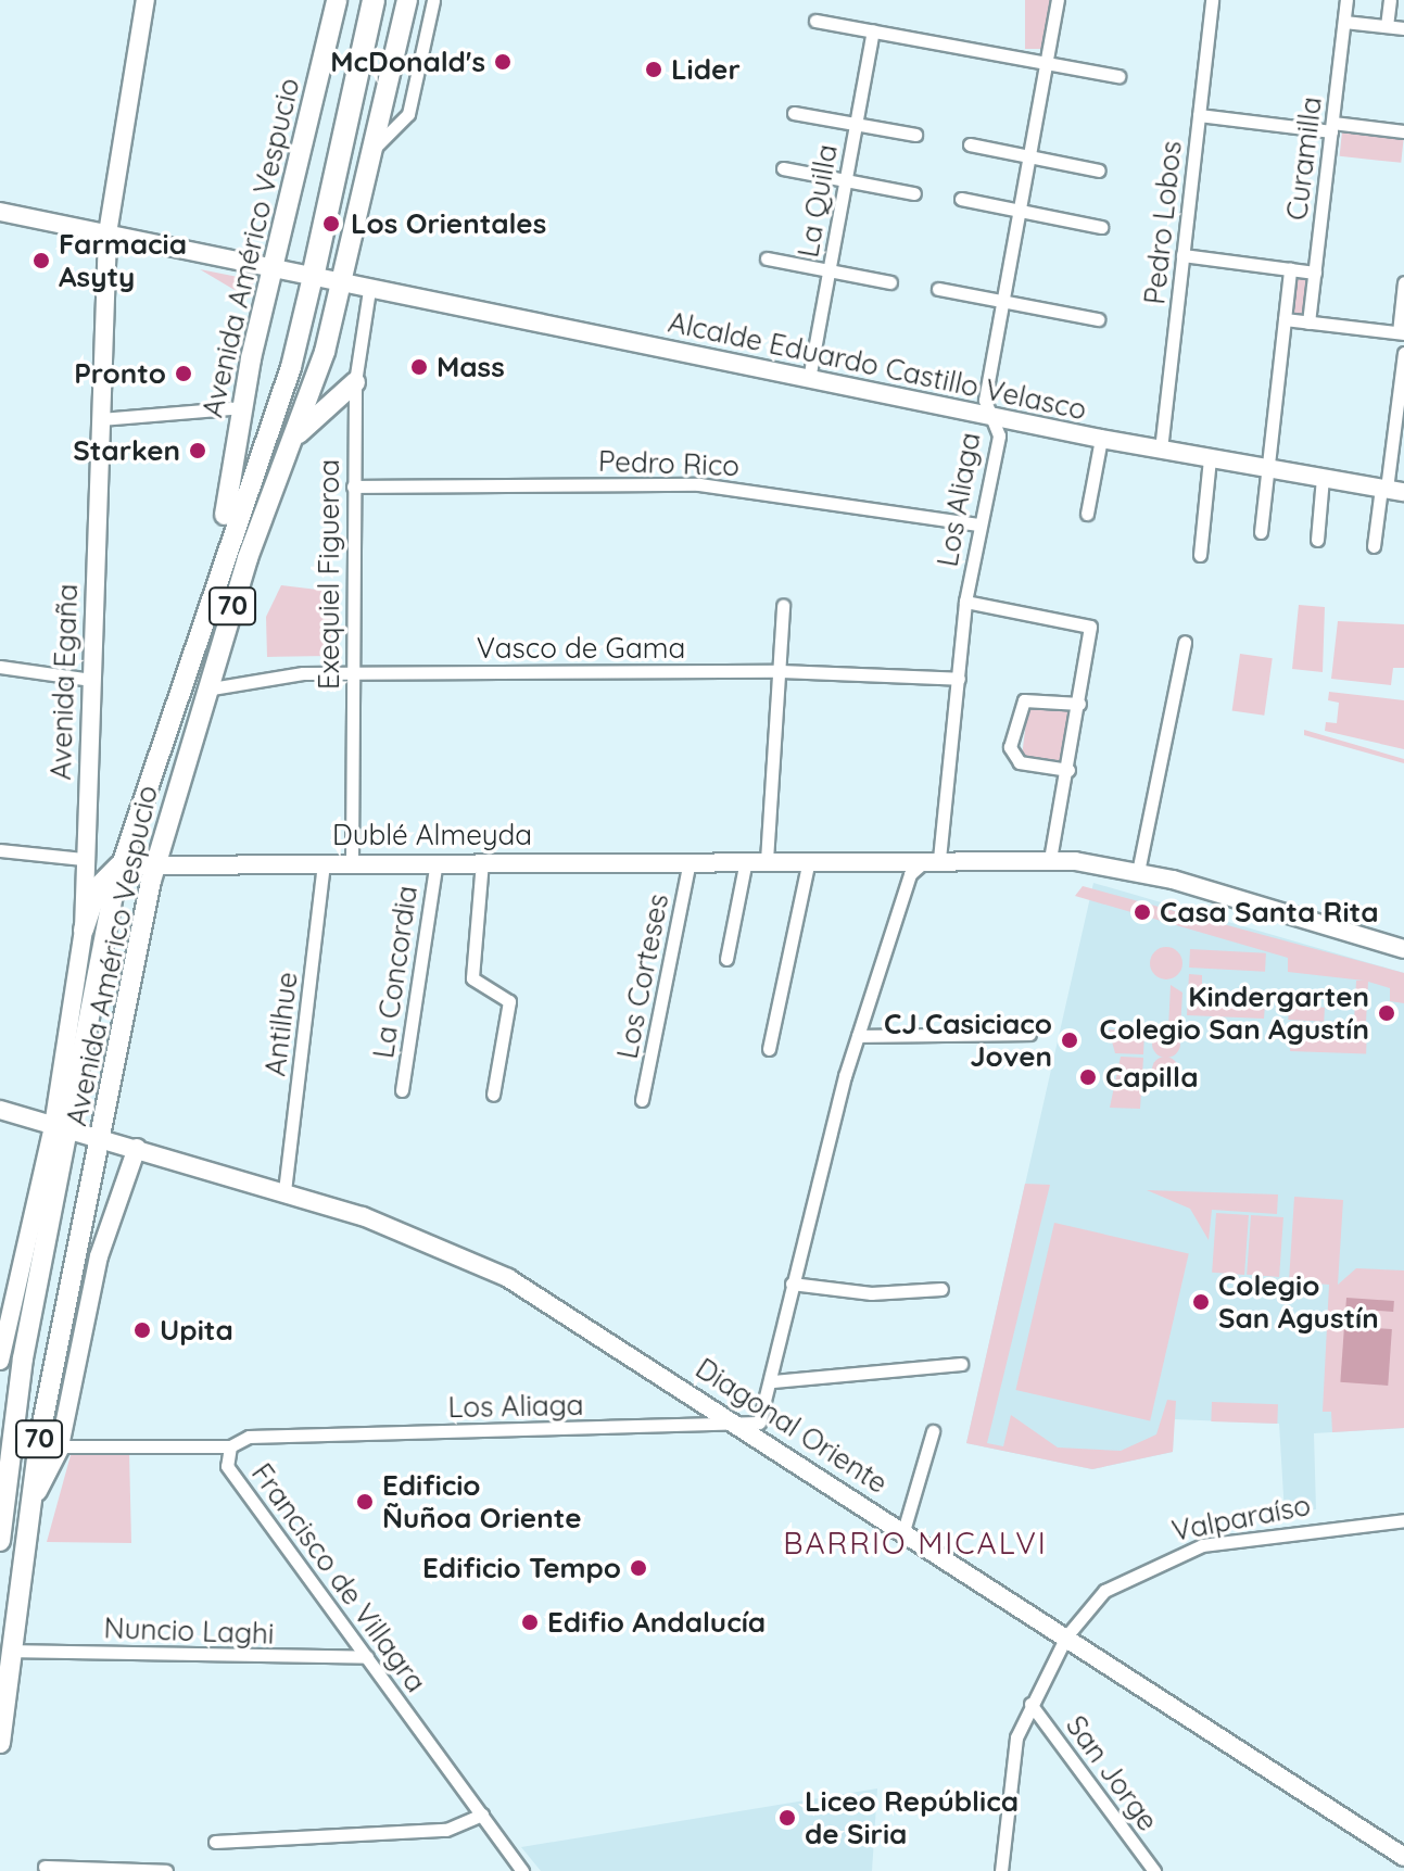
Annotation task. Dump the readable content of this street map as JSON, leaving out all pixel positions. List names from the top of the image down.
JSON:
{
  "streets": {
    "highway": ["70"],
    "main road": [
      "Avenida Américo Vespucio",
      "Alcalde Eduardo Castillo Velasco",
      "Avenida Egaña",
      "Dublé Almeyda",
      "Diagonal Oriente"
    ],
    "street": [
      "Curamilla",
      "La Quilla",
      "Pedro Lobos",
      "Pedro Rico",
      "Los Aliaga",
      "Exequiel Figueroa",
      "Vasco de Gama",
      "La Concordia",
      "Los Corteses",
      "Antilhue",
      "Valparaíso",
      "Francisco de Villagra",
      "Nuncio Laghi",
      "San Jorge"
    ]
  },
  "crossings": [
    ["La Quilla", "Alcalde Eduardo Castillo Velasco"],
    ["Pedro Lobos", "Alcalde Eduardo Castillo Velasco"],
    ["Avenida Américo Vespucio", "Alcalde Eduardo Castillo Velasco"],
    ["Avenida Américo Vespucio", "70"],
    ["Avenida Américo Vespucio", "Vasco de Gama"],
    ["Avenida Américo Vespucio", "Avenida Egaña"],
    ["Avenida Américo Vespucio", "Dublé Almeyda"],
    ["Avenida Américo Vespucio", "Diagonal Oriente"],
    ["Avenida Américo Vespucio", "Nuncio Laghi"],
    ["Alcalde Eduardo Castillo Velasco", "Los Aliaga"],
    ["Alcalde Eduardo Castillo Velasco", "Exequiel Figueroa"],
    ["Alcalde Eduardo Castillo Velasco", "70"],
    ["Alcalde Eduardo Castillo Velasco", "Avenida Egaña"],
    ["Pedro Rico", "Los Aliaga"],
    ["Pedro Rico", "Exequiel Figueroa"],
    ["Los Aliaga", "Vasco de Gama"],
    ["Los Aliaga", "Dublé Almeyda"],
    ["Los Aliaga", "Diagonal Oriente"],
    ["Los Aliaga", "Francisco de Villagra"],
    ["Exequiel Figueroa", "Vasco de Gama"],
    ["Exequiel Figueroa", "Dublé Almeyda"],
    ["Avenida Egaña", "Diagonal Oriente"],
    ["Dublé Almeyda", "La Concordia"],
    ["Dublé Almeyda", "Los Corteses"],
    ["Dublé Almeyda", "Antilhue"],
    ["Antilhue", "Diagonal Oriente"],
    ["Diagonal Oriente", "Valparaíso"],
    ["Valparaíso", "San Jorge"],
    ["Francisco de Villagra", "Nuncio Laghi"]
  ],
  "districts": ["BARRIO MICALVI"],
  "places": [
    "McDonald's",
    "Lider",
    "Los Orientales",
    "Farmacia Asyty",
    "Mass",
    "Pronto",
    "Starken",
    "Casa Santa Rita",
    "Kindergarten Colegio San Agustín",
    "CJ Casiciaco Joven",
    "Capilla",
    "Colegio San Agustín",
    "Upita",
    "Edificio Ñuñoa Oriente",
    "Edificio Tempo",
    "Edifio Andalucía",
    "Liceo República de Siria"
  ]
}
